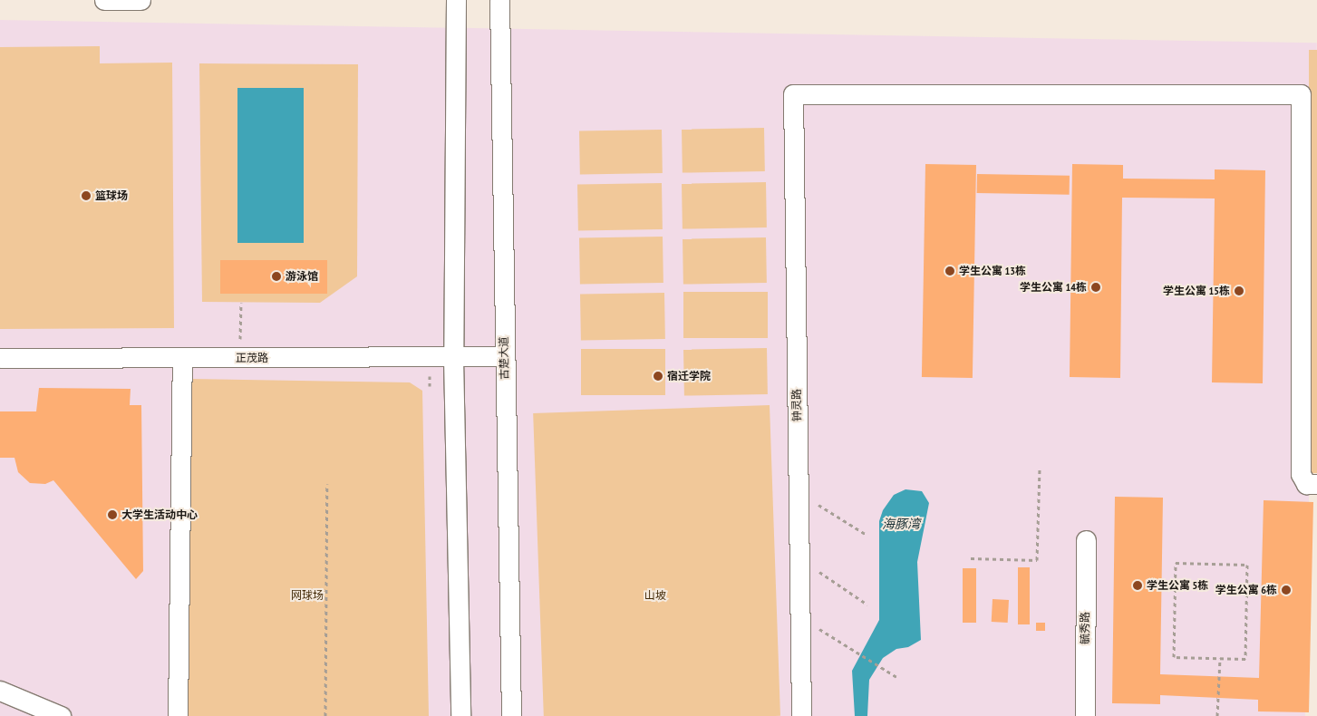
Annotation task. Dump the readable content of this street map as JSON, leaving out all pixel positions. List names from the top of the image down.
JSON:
{
  "streets": {
    "lane": [
      "正茂路",
      "古楚大道",
      "钟灵路",
      "毓秀路"
    ]
  },
  "crossings": [
    ["正茂路", "古楚大道"]
  ],
  "water": ["海豚湾"],
  "parks": ["网球场", "山坡"],
  "places": [
    "篮球场",
    "学生公寓 13栋",
    "游泳馆",
    "学生公寓 14栋",
    "学生公寓 15栋",
    "宿迁学院",
    "大学生活动中心",
    "学生公寓 5栋",
    "学生公寓 6栋"
  ]
}
